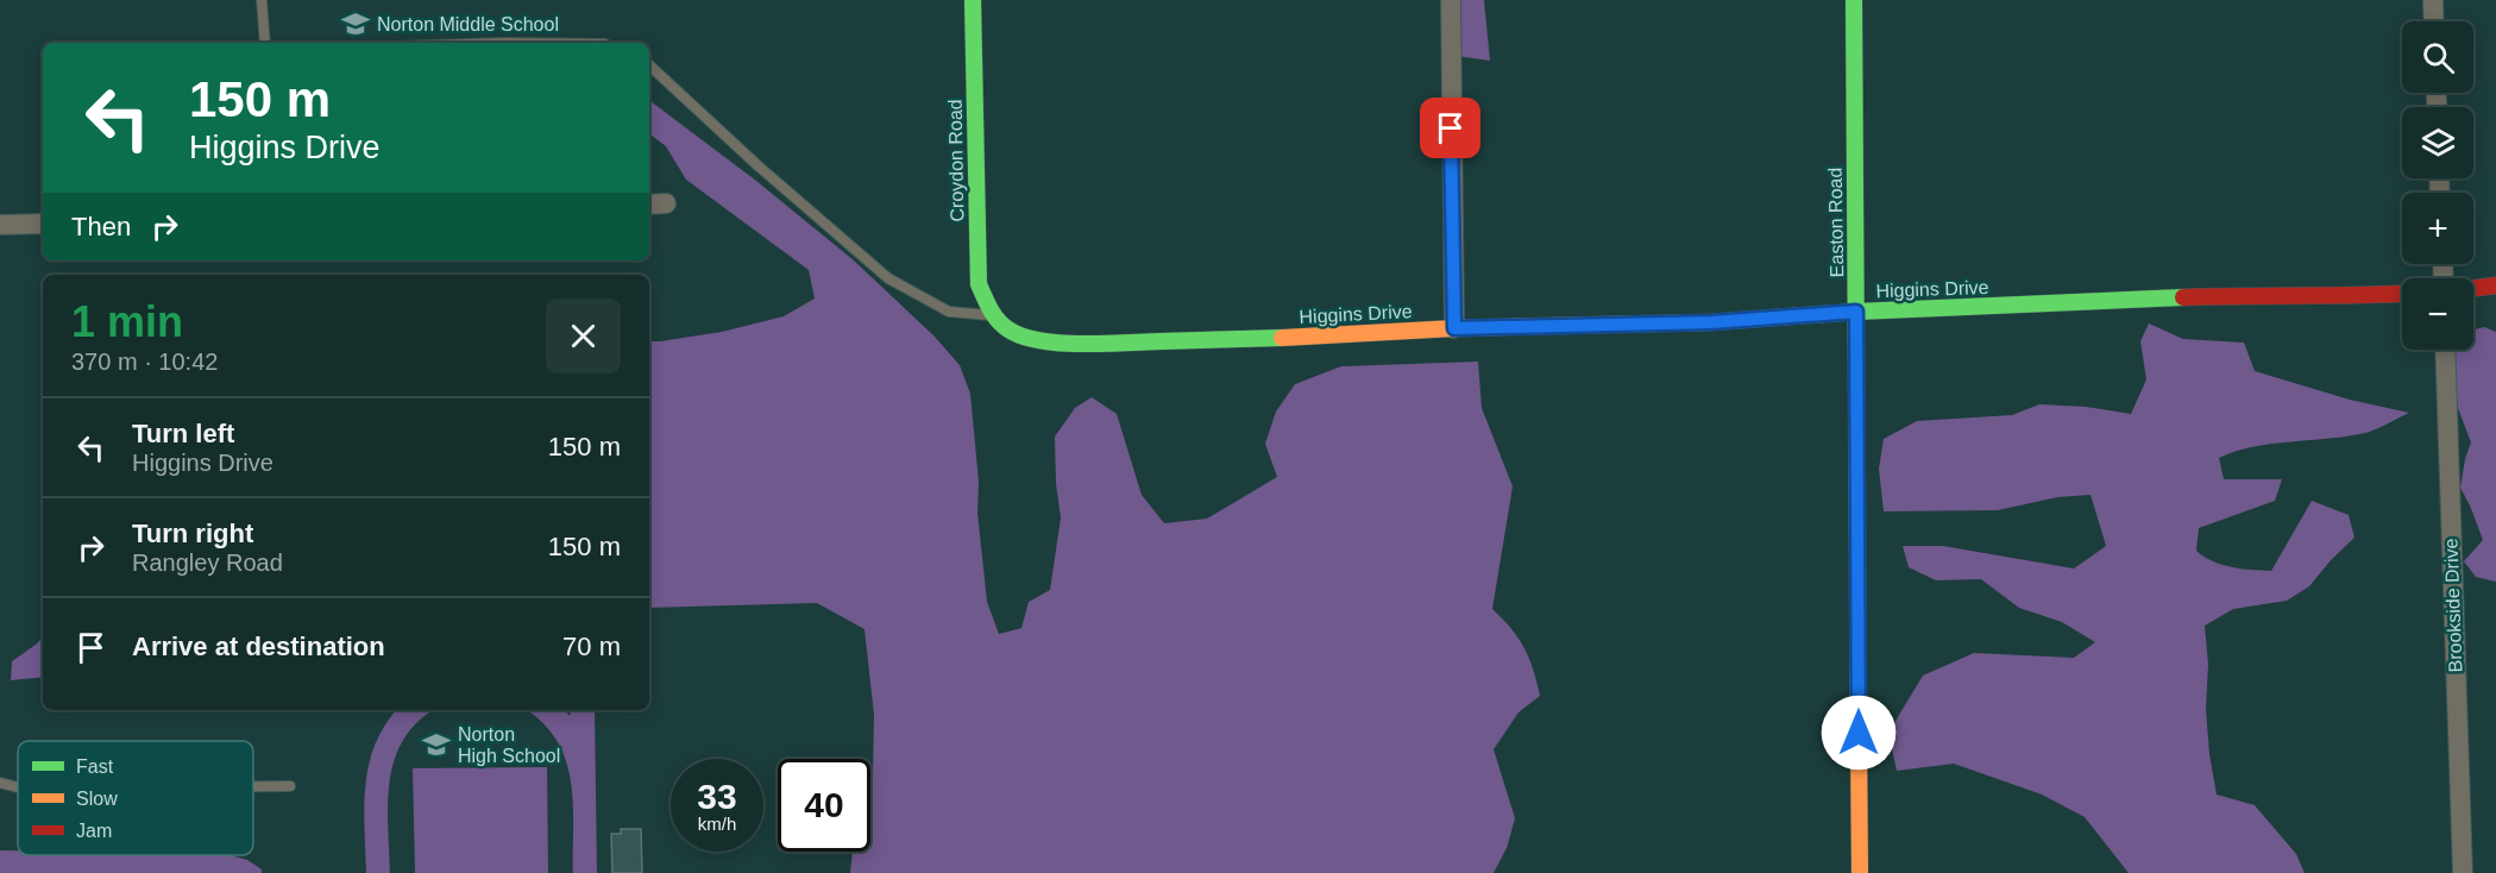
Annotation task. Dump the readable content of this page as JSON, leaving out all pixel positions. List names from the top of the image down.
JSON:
{
  "streets": {
    "street": [
      "Croydon Road",
      "Easton Road",
      "Higgins Drive",
      "Brookside Drive"
    ]
  },
  "crossings": [
    ["Croydon Road", "Higgins Drive"],
    ["Easton Road", "Higgins Drive"]
  ],
  "places": {
    "school or university": ["Norton Middle School", "Norton High School"]
  },
  "legend": ["Fast", "Slow", "Jam"],
  "page": {
    "map_buttons": ["+", "−"],
    "turn": ["150 m", "Higgins Drive"],
    "then": "Then",
    "heading": ["1 min", "370 m · 10:42"],
    "list": [
      {
        "name": "Turn left",
        "note": "Higgins Drive",
        "value": "150 m"
      },
      {
        "name": "Turn right",
        "note": "Rangley Road",
        "value": "150 m"
      },
      {
        "name": "Arrive at destination",
        "value": "70 m"
      }
    ],
    "speed": "33 km/h",
    "limit": "40"
  }
}
